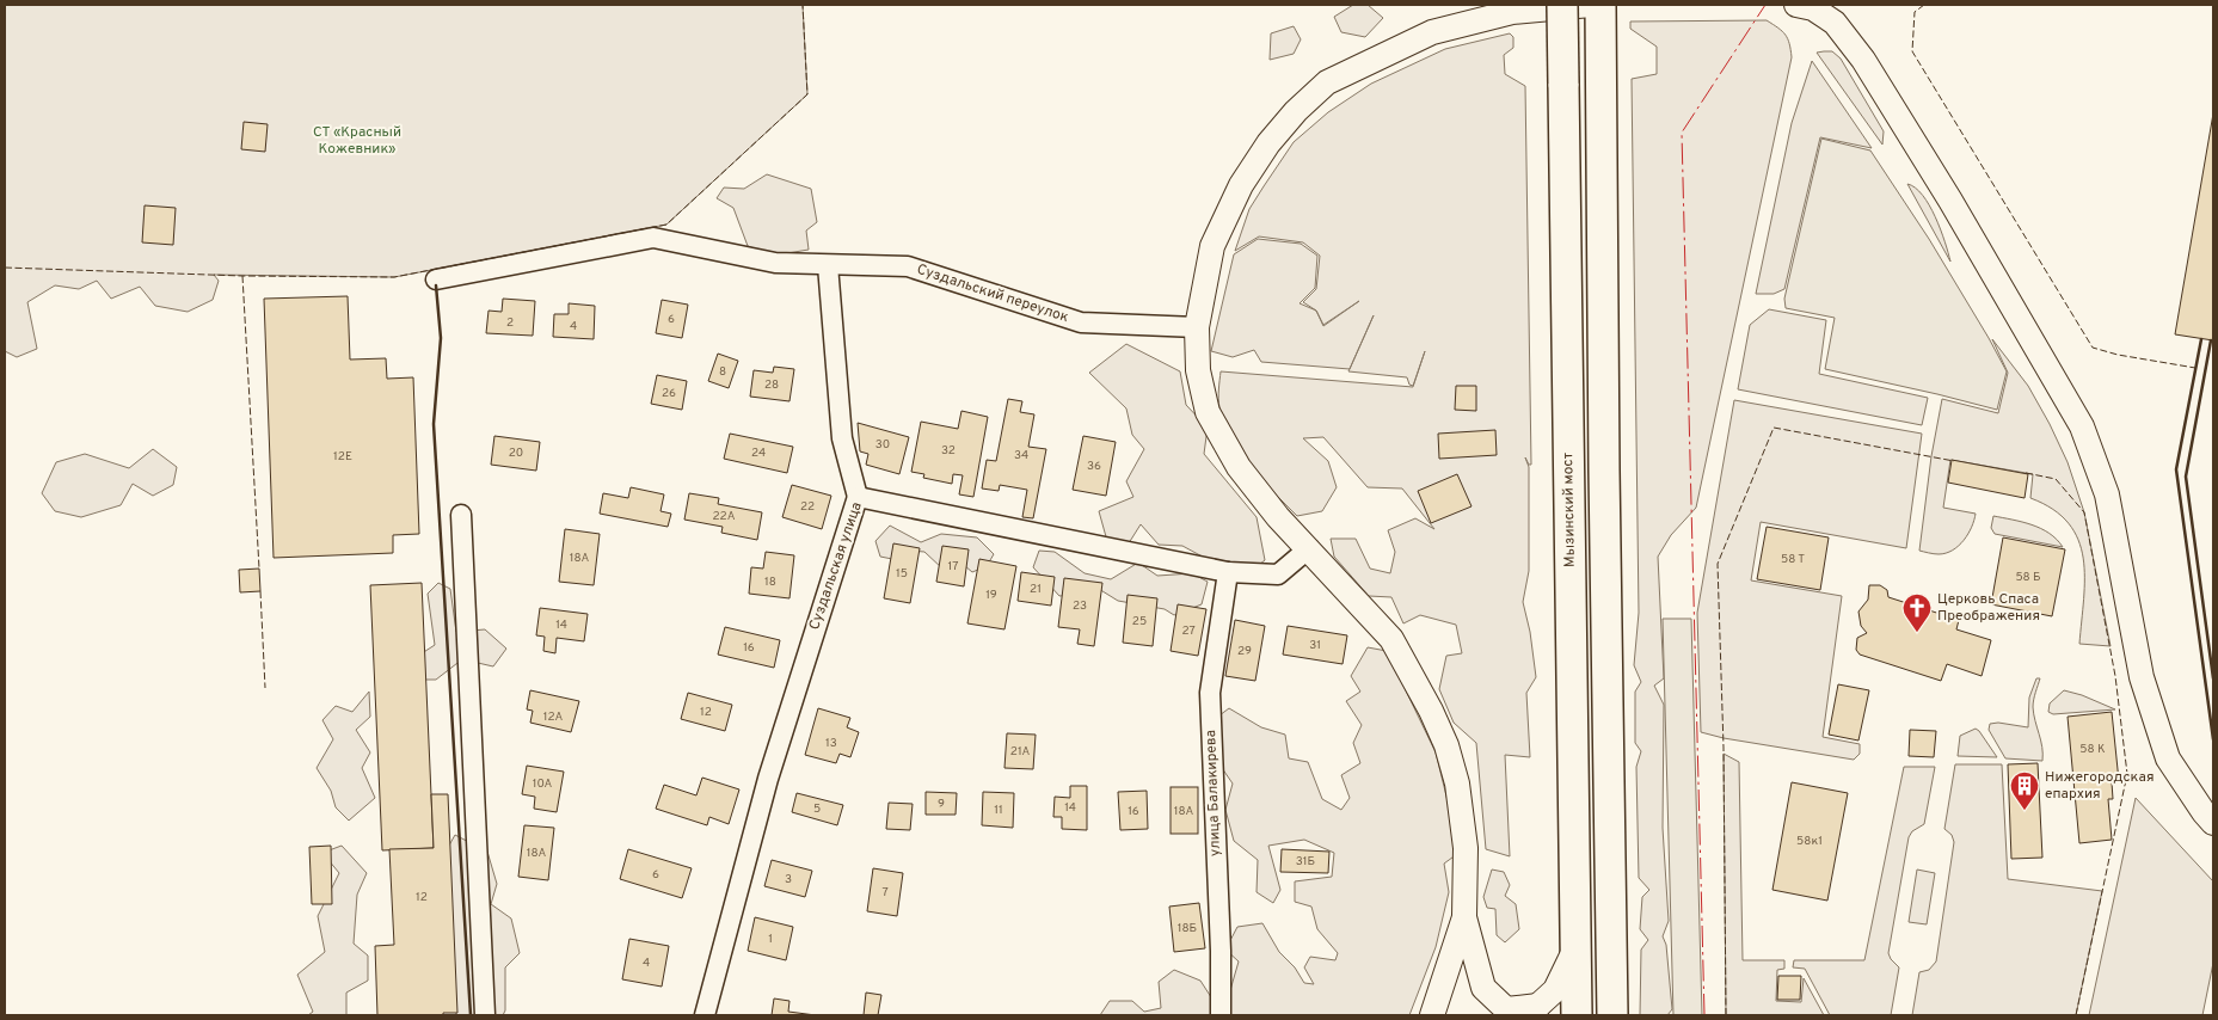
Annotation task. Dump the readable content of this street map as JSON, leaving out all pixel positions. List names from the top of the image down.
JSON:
{
  "streets": {
    "main road": ["Мызинский мост"],
    "street": ["Суздальский переулок", "Суздальская улица", "улица Балакирева"]
  },
  "crossings": [
    ["Суздальская улица", "улица Балакирева"]
  ],
  "parks": ["СТ «Красный Кожевник»"],
  "places": {
    "church": ["Церковь Спаса Преображения"],
    "building": ["Нижегородская епархия"]
  },
  "house_numbers": [
    "6",
    "2",
    "4",
    "8",
    "28",
    "26",
    "30",
    "32",
    "20",
    "24",
    "34",
    "12Е",
    "36",
    "22",
    "22А",
    "18А",
    "58 Т",
    "17",
    "15",
    "58 Б",
    "18",
    "21",
    "19",
    "23",
    "25",
    "14",
    "27",
    "31",
    "16",
    "29",
    "12",
    "12А",
    "13",
    "58 К",
    "21А",
    "10А",
    "9",
    "14",
    "5",
    "11",
    "16",
    "18А",
    "58к1",
    "18А",
    "31Б",
    "6",
    "3",
    "7",
    "12",
    "18Б",
    "1",
    "4"
  ]
}
